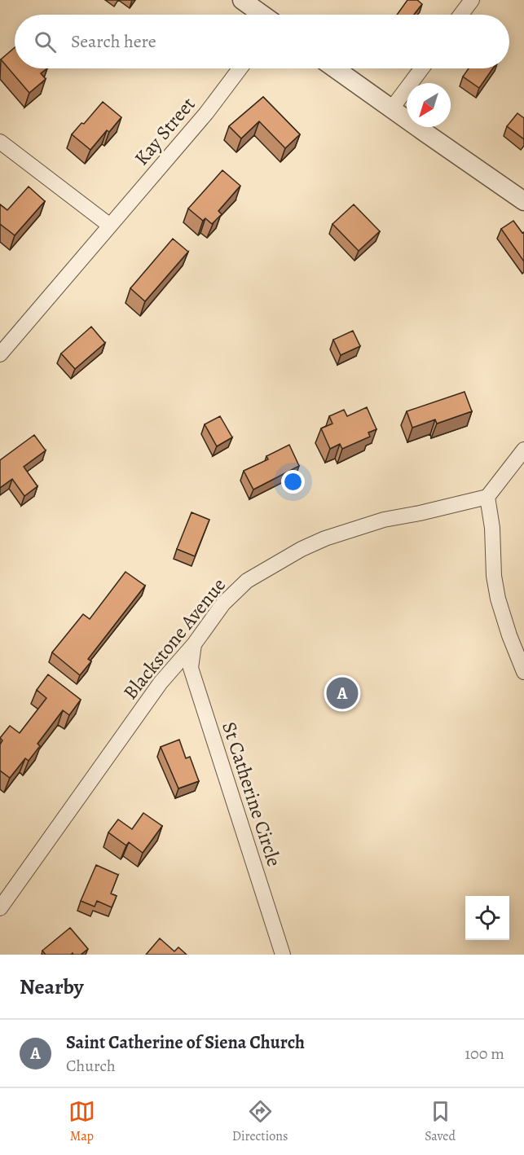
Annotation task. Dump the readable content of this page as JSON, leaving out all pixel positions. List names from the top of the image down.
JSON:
{
  "streets": {
    "street": ["Kay Street", "Blackstone Avenue", "St Catherine Circle"]
  },
  "crossings": [
    ["Blackstone Avenue", "St Catherine Circle"]
  ],
  "north": "bottom left",
  "page": {
    "search": "Search here",
    "pins": "A",
    "heading": "Nearby",
    "list": [
      {
        "mark": "A",
        "name": "Saint Catherine of Siena Church",
        "note": "Church",
        "value": "100 m"
      }
    ],
    "nav": ["Map", "Directions", "Saved"]
  }
}
